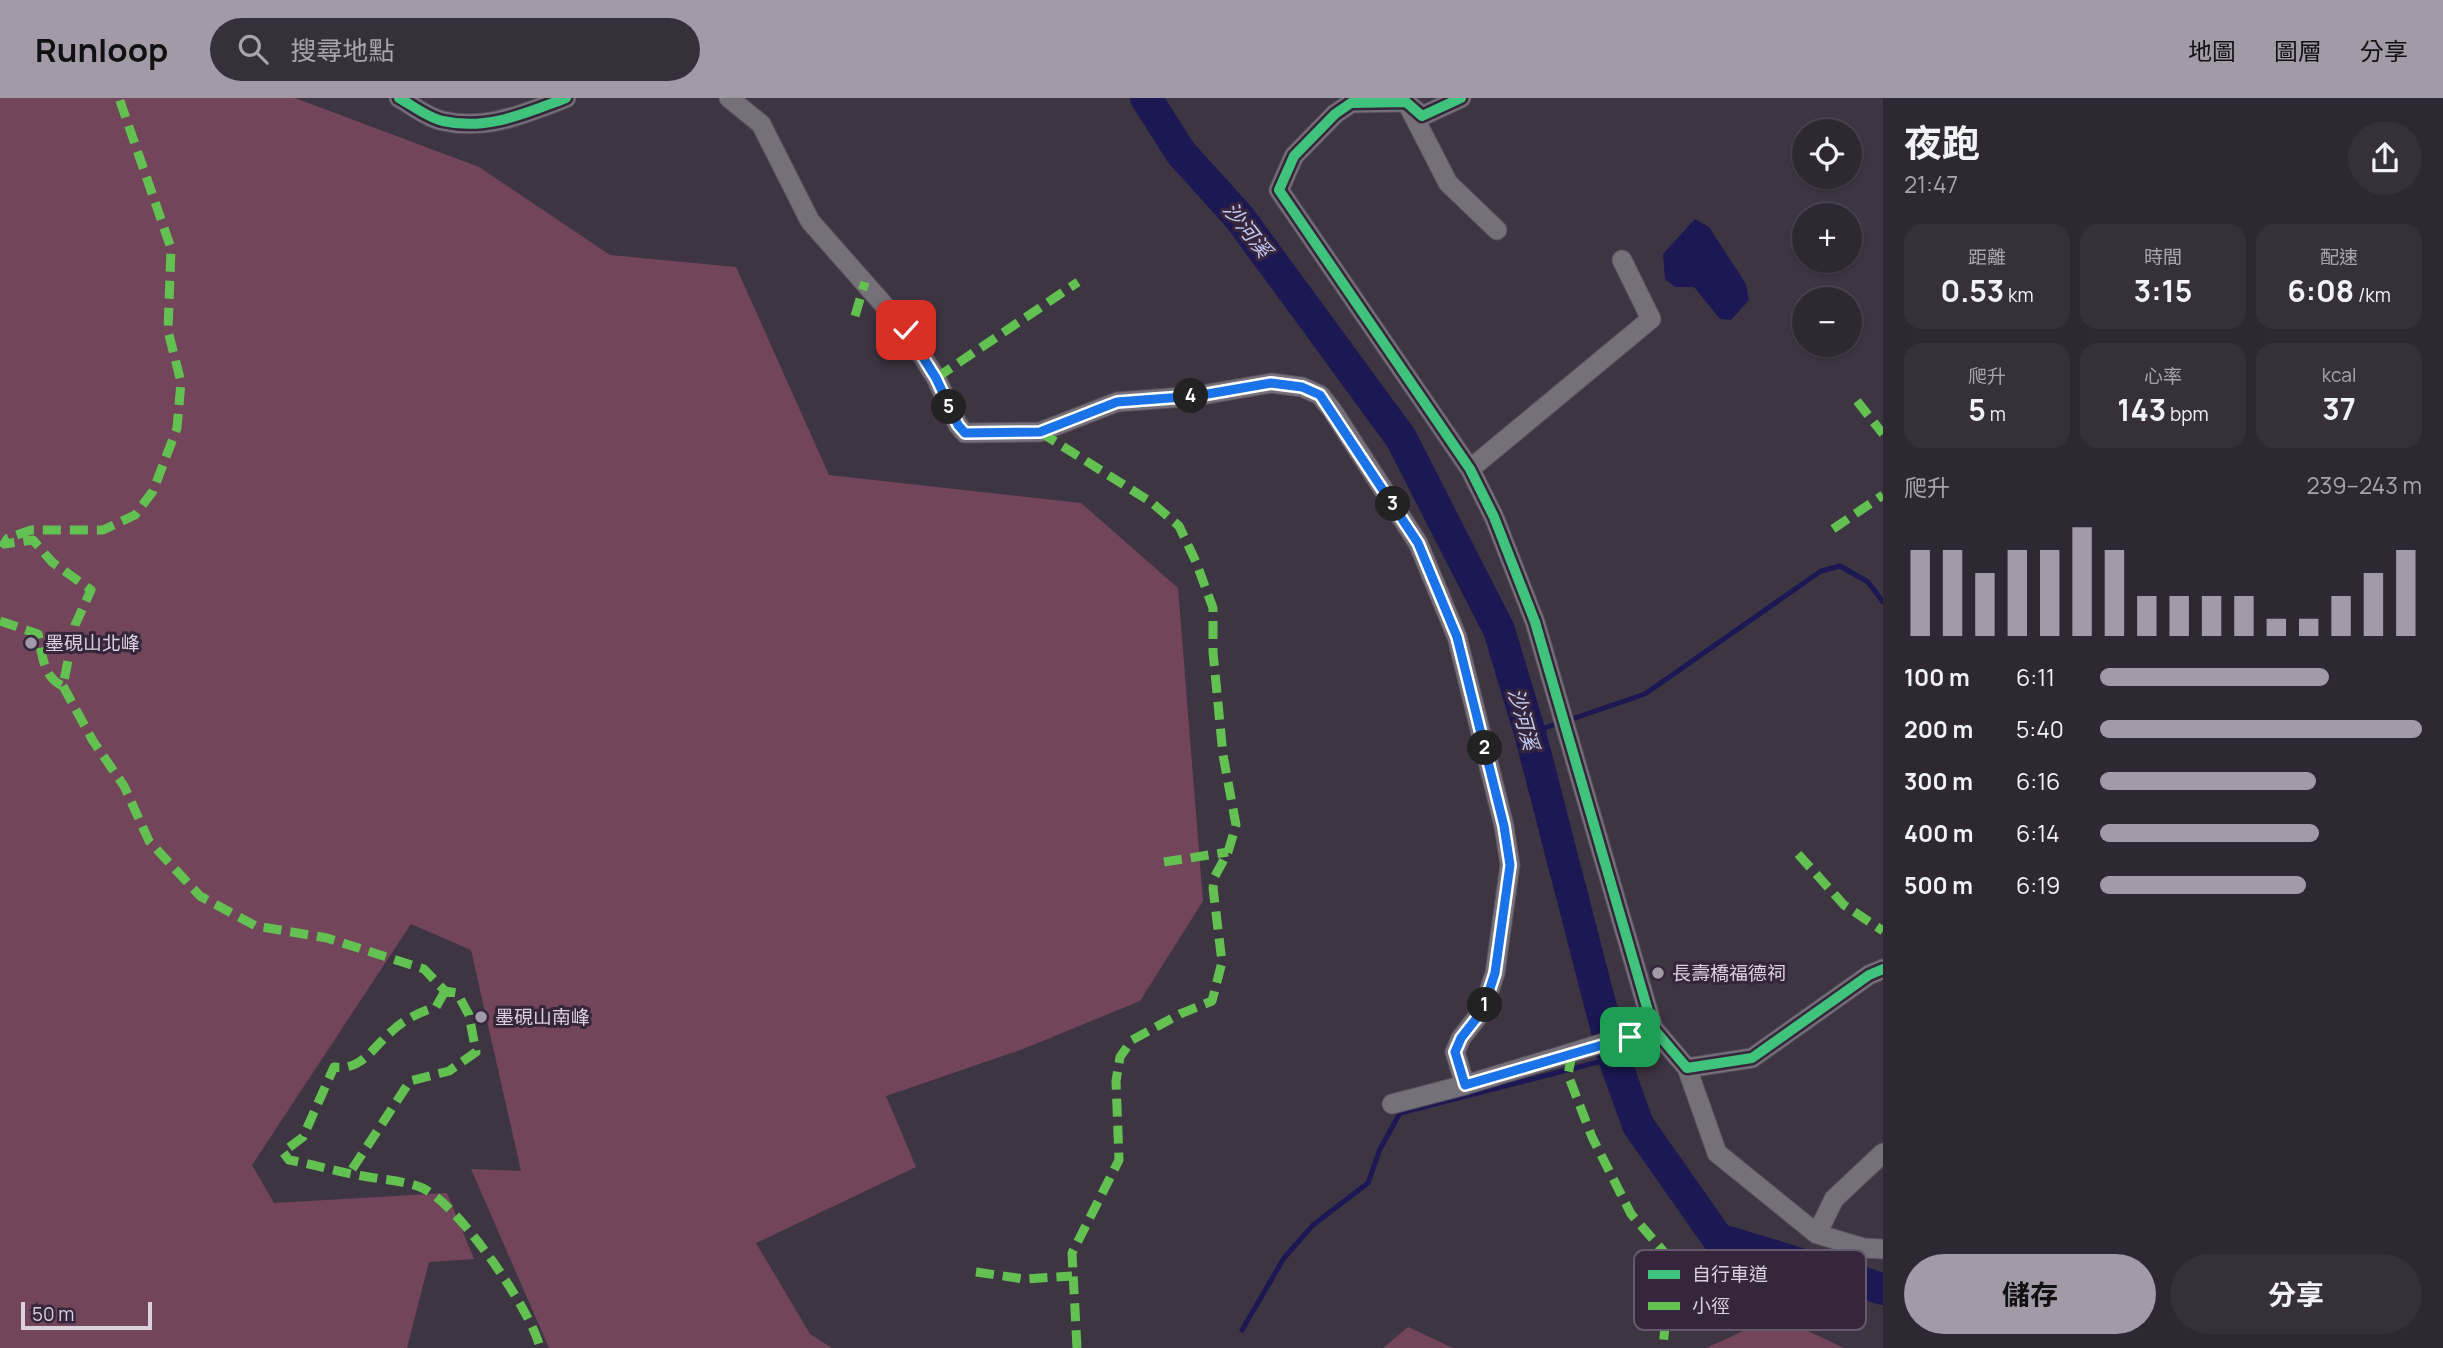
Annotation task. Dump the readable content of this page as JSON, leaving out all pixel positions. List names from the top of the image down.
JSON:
{
  "water": ["沙河溪"],
  "places": ["墨硯山北峰", "長壽橋福德祠", "墨硯山南峰"],
  "legend": ["自行車道", "小徑"],
  "scale_bar": "50 m",
  "page": {
    "header": "Runloop",
    "search": "搜尋地點",
    "nav": ["地圖", "圖層", "分享"],
    "heading": ["夜跑", "21:47"],
    "map_buttons": ["+", "−"],
    "stats": [
      ["距離", "0.53 km"],
      ["時間", "3:15"],
      ["配速", "6:08 /km"],
      ["爬升", "5 m"],
      ["心率", "143 bpm"],
      ["kcal", "37"]
    ],
    "pins": [
      "4",
      "5",
      "3",
      "2",
      "1"
    ],
    "chart": ["爬升", "239–243 m"],
    "list": [
      {
        "name": "100 m",
        "note": "6:11"
      },
      {
        "name": "200 m",
        "note": "5:40"
      },
      {
        "name": "300 m",
        "note": "6:16"
      },
      {
        "name": "400 m",
        "note": "6:14"
      },
      {
        "name": "500 m",
        "note": "6:19"
      }
    ],
    "buttons": ["儲存", "分享"],
    "scale": "50 m"
  }
}
